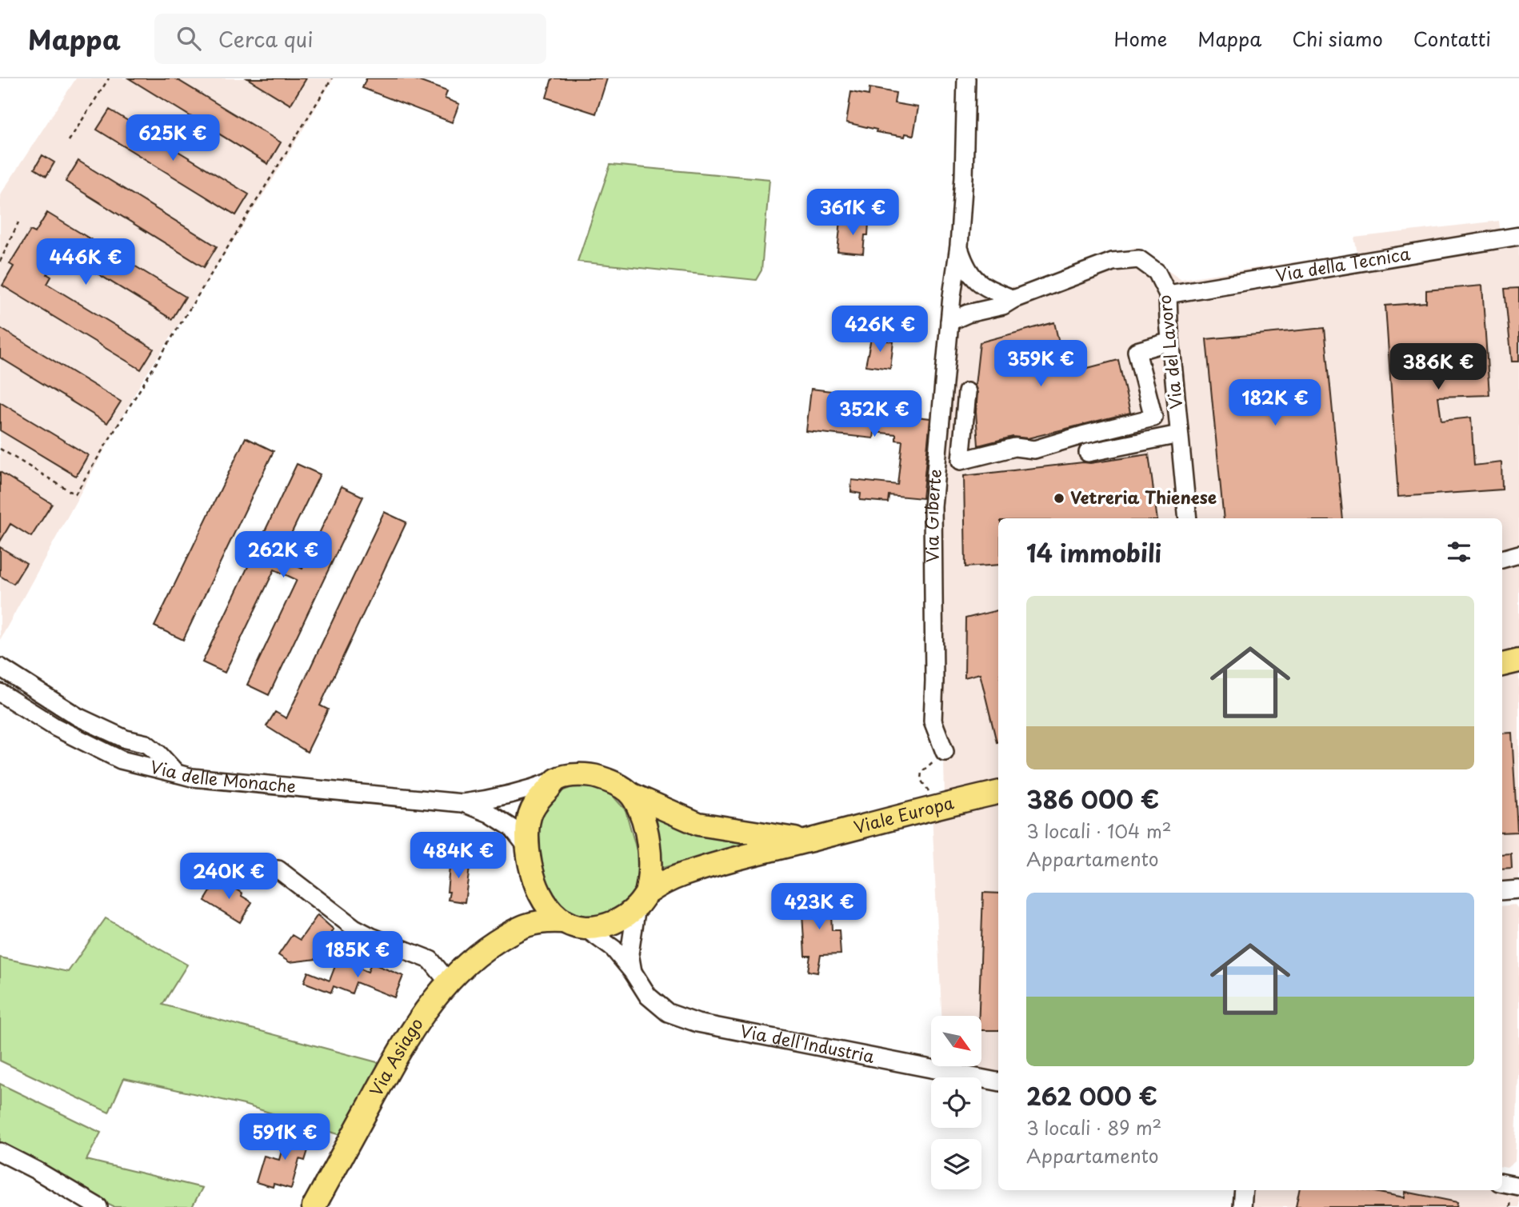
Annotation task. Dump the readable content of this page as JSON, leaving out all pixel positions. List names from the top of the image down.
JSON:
{
  "streets": {
    "main road": ["Viale Europa", "Via Asiago"],
    "street": [
      "Via della Tecnica",
      "Via del Lavoro",
      "Via Giberte",
      "Via delle Monache",
      "Via dell'Industria"
    ]
  },
  "crossings": [
    ["Via della Tecnica", "Via del Lavoro"],
    ["Via del Lavoro", "Via Giberte"],
    ["Viale Europa", "Via dell'Industria"]
  ],
  "places": ["Vetreria Thienese"],
  "north": "bottom right",
  "page": {
    "header": "Mappa",
    "search": "Cerca qui",
    "nav": [
      "Home",
      "Mappa",
      "Chi siamo",
      "Contatti"
    ],
    "price": [
      "625K €",
      "361K €",
      "446K €",
      "426K €",
      "359K €",
      "386K €",
      "182K €",
      "352K €",
      "262K €",
      "484K €",
      "240K €",
      "423K €",
      "185K €",
      "591K €"
    ],
    "heading": "14 immobili",
    "list": [
      {
        "name": "386 000 €",
        "note": "3 locali · 104 m² · Appartamento"
      },
      {
        "name": "262 000 €",
        "note": "3 locali · 89 m² · Appartamento"
      }
    ]
  }
}
